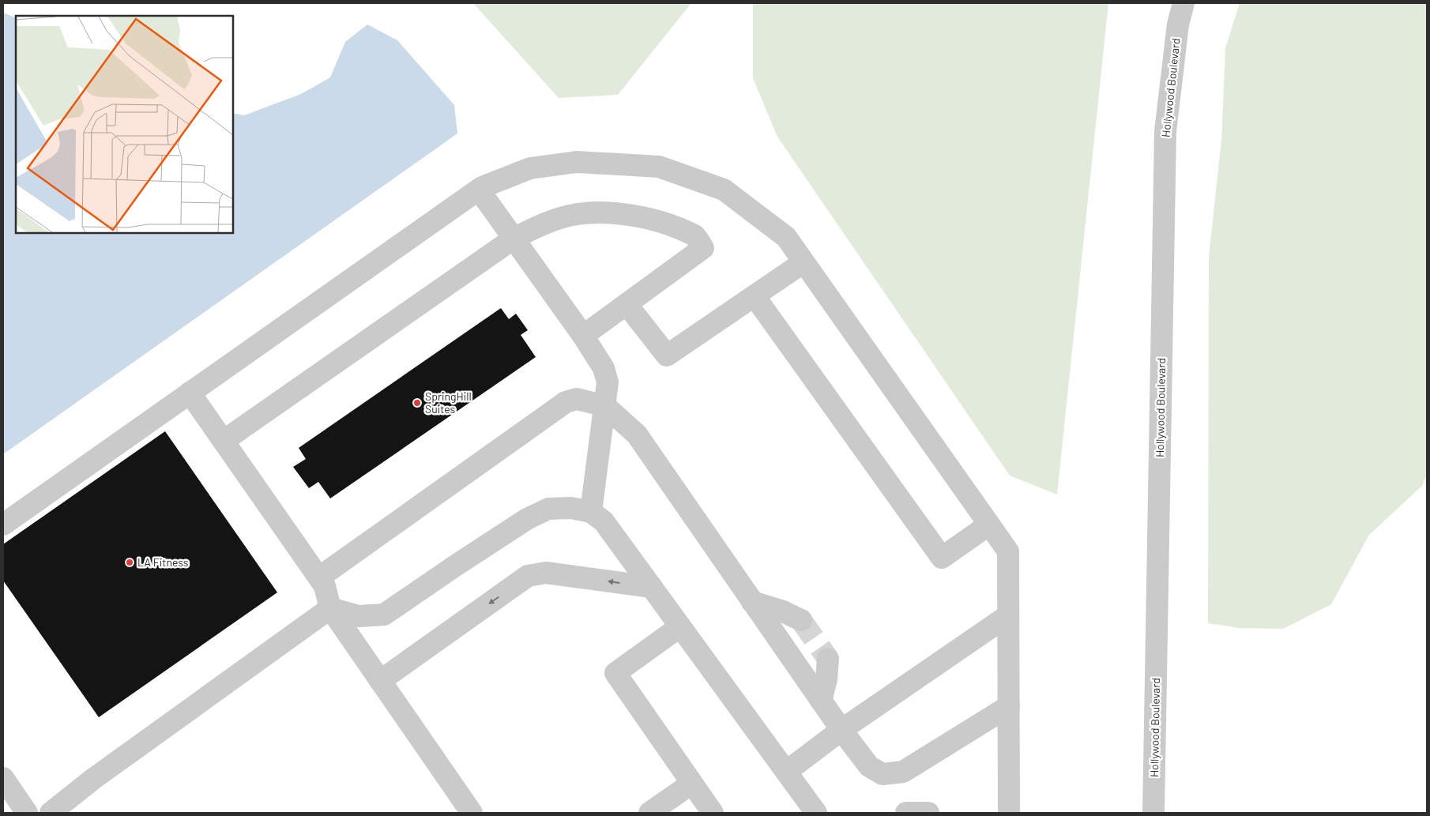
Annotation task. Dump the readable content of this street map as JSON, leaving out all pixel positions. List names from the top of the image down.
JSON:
{
  "streets": {
    "street": ["Hollywood Boulevard"]
  },
  "places": ["SpringHill Suites", "LA Fitness"]
}
